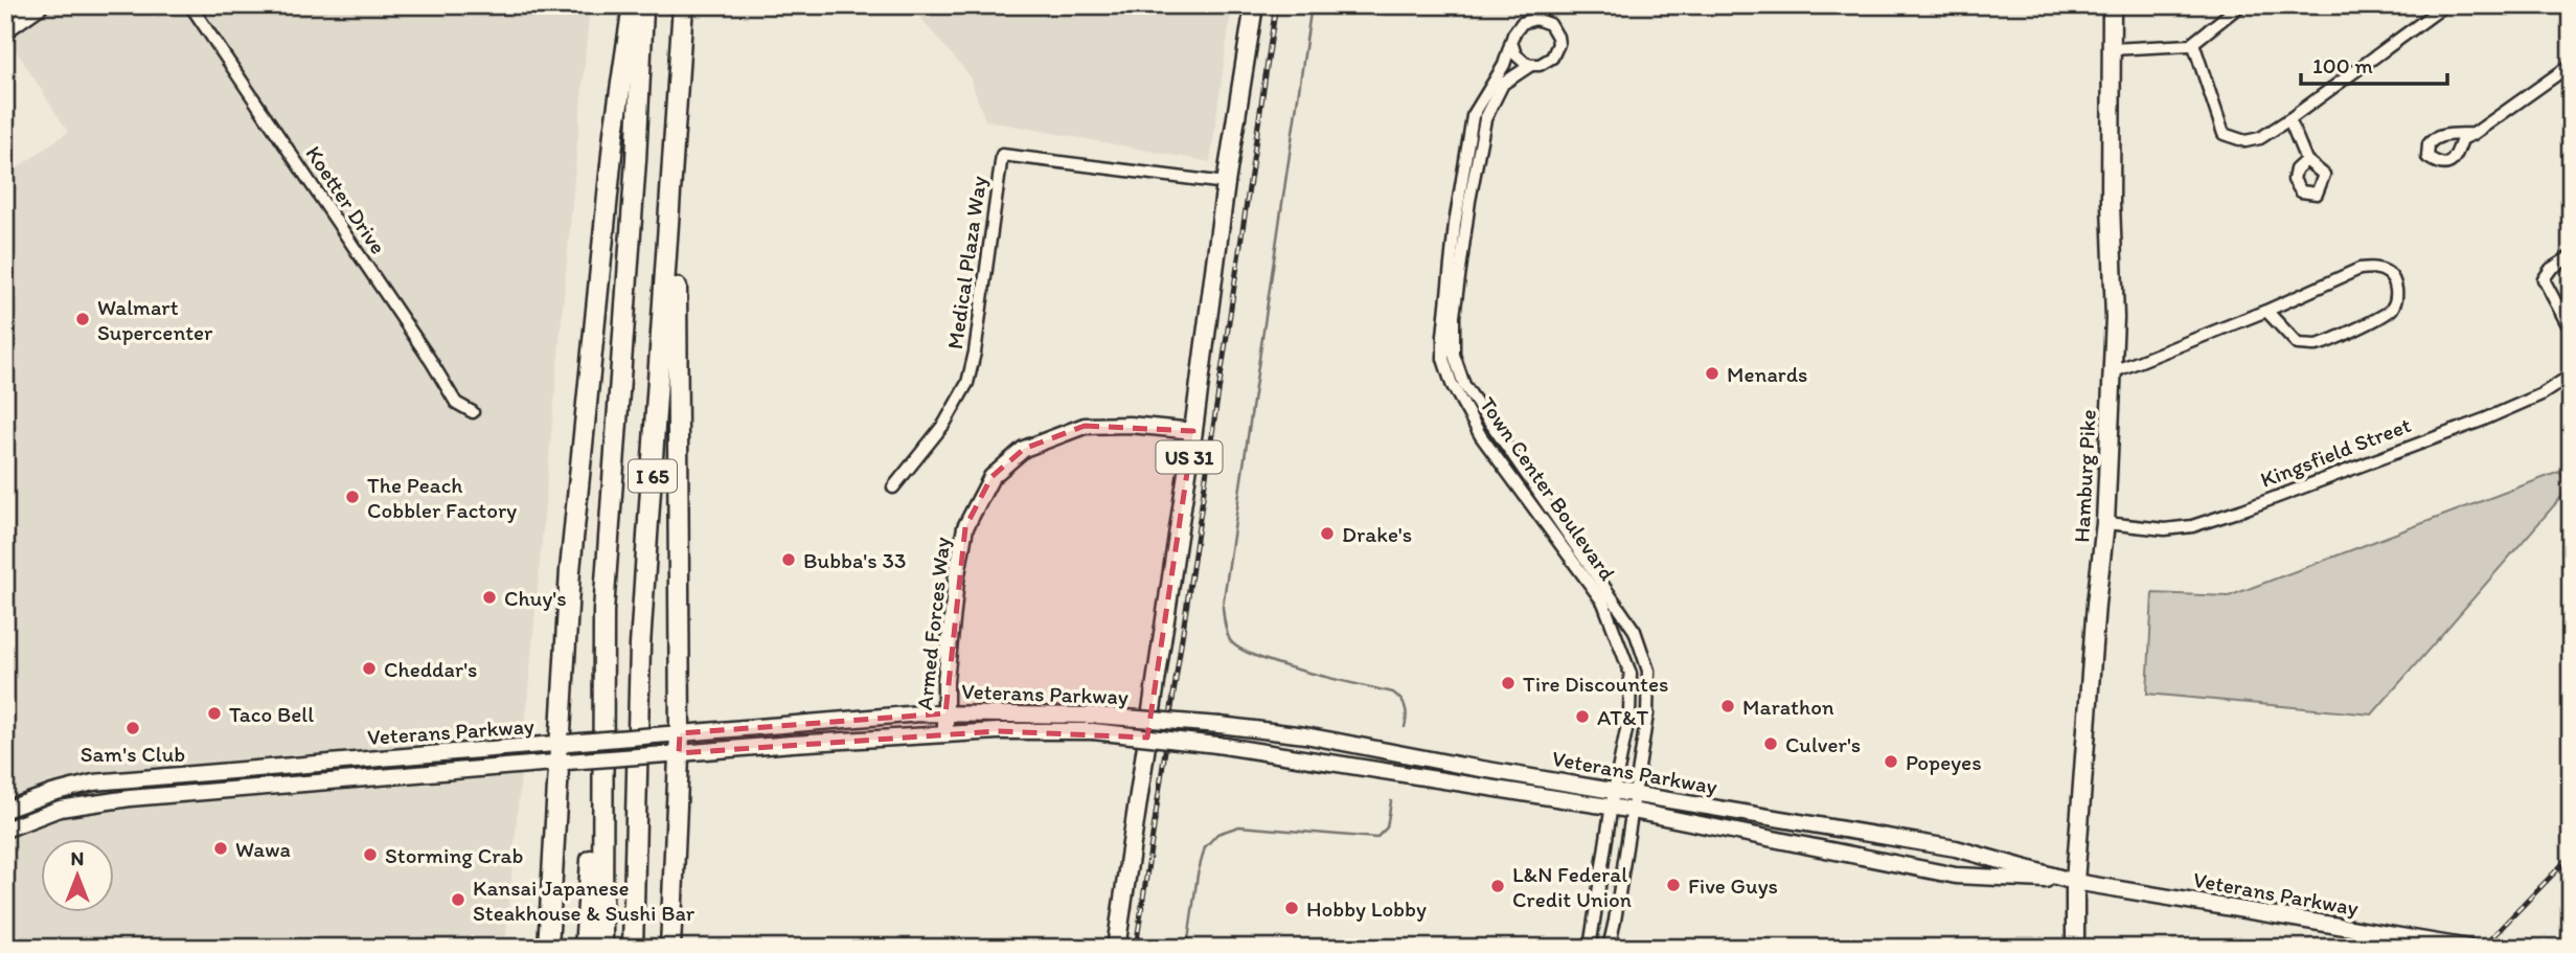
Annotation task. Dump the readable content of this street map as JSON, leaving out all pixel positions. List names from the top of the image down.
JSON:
{
  "streets": {
    "highway": ["I 65"],
    "main road": [
      "US 31",
      "Hamburg Pike",
      "Armed Forces Way",
      "Veterans Parkway"
    ],
    "street": [
      "Koetter Drive",
      "Medical Plaza Way",
      "Kingsfield Street",
      "Town Center Boulevard"
    ]
  },
  "crossings": [
    ["Medical Plaza Way", "US 31"],
    ["Kingsfield Street", "Hamburg Pike"],
    ["US 31", "Armed Forces Way"],
    ["Hamburg Pike", "Veterans Parkway"],
    ["Town Center Boulevard", "Veterans Parkway"],
    ["Armed Forces Way", "Veterans Parkway"]
  ],
  "places": [
    "Walmart Supercenter",
    "Menards",
    "The Peach Cobbler Factory",
    "Drake's",
    "Bubba's 33",
    "Chuy's",
    "Cheddar's",
    "Tire Discountes",
    "Marathon",
    "Taco Bell",
    "AT&T",
    "Sam's Club",
    "Culver's",
    "Popeyes",
    "Wawa",
    "Storming Crab",
    "Five Guys",
    "L&N Federal Credit Union",
    "Kansai Japanese Steakhouse & Sushi Bar",
    "Hobby Lobby"
  ],
  "scale_bar": "100 m",
  "north": "top"
}
